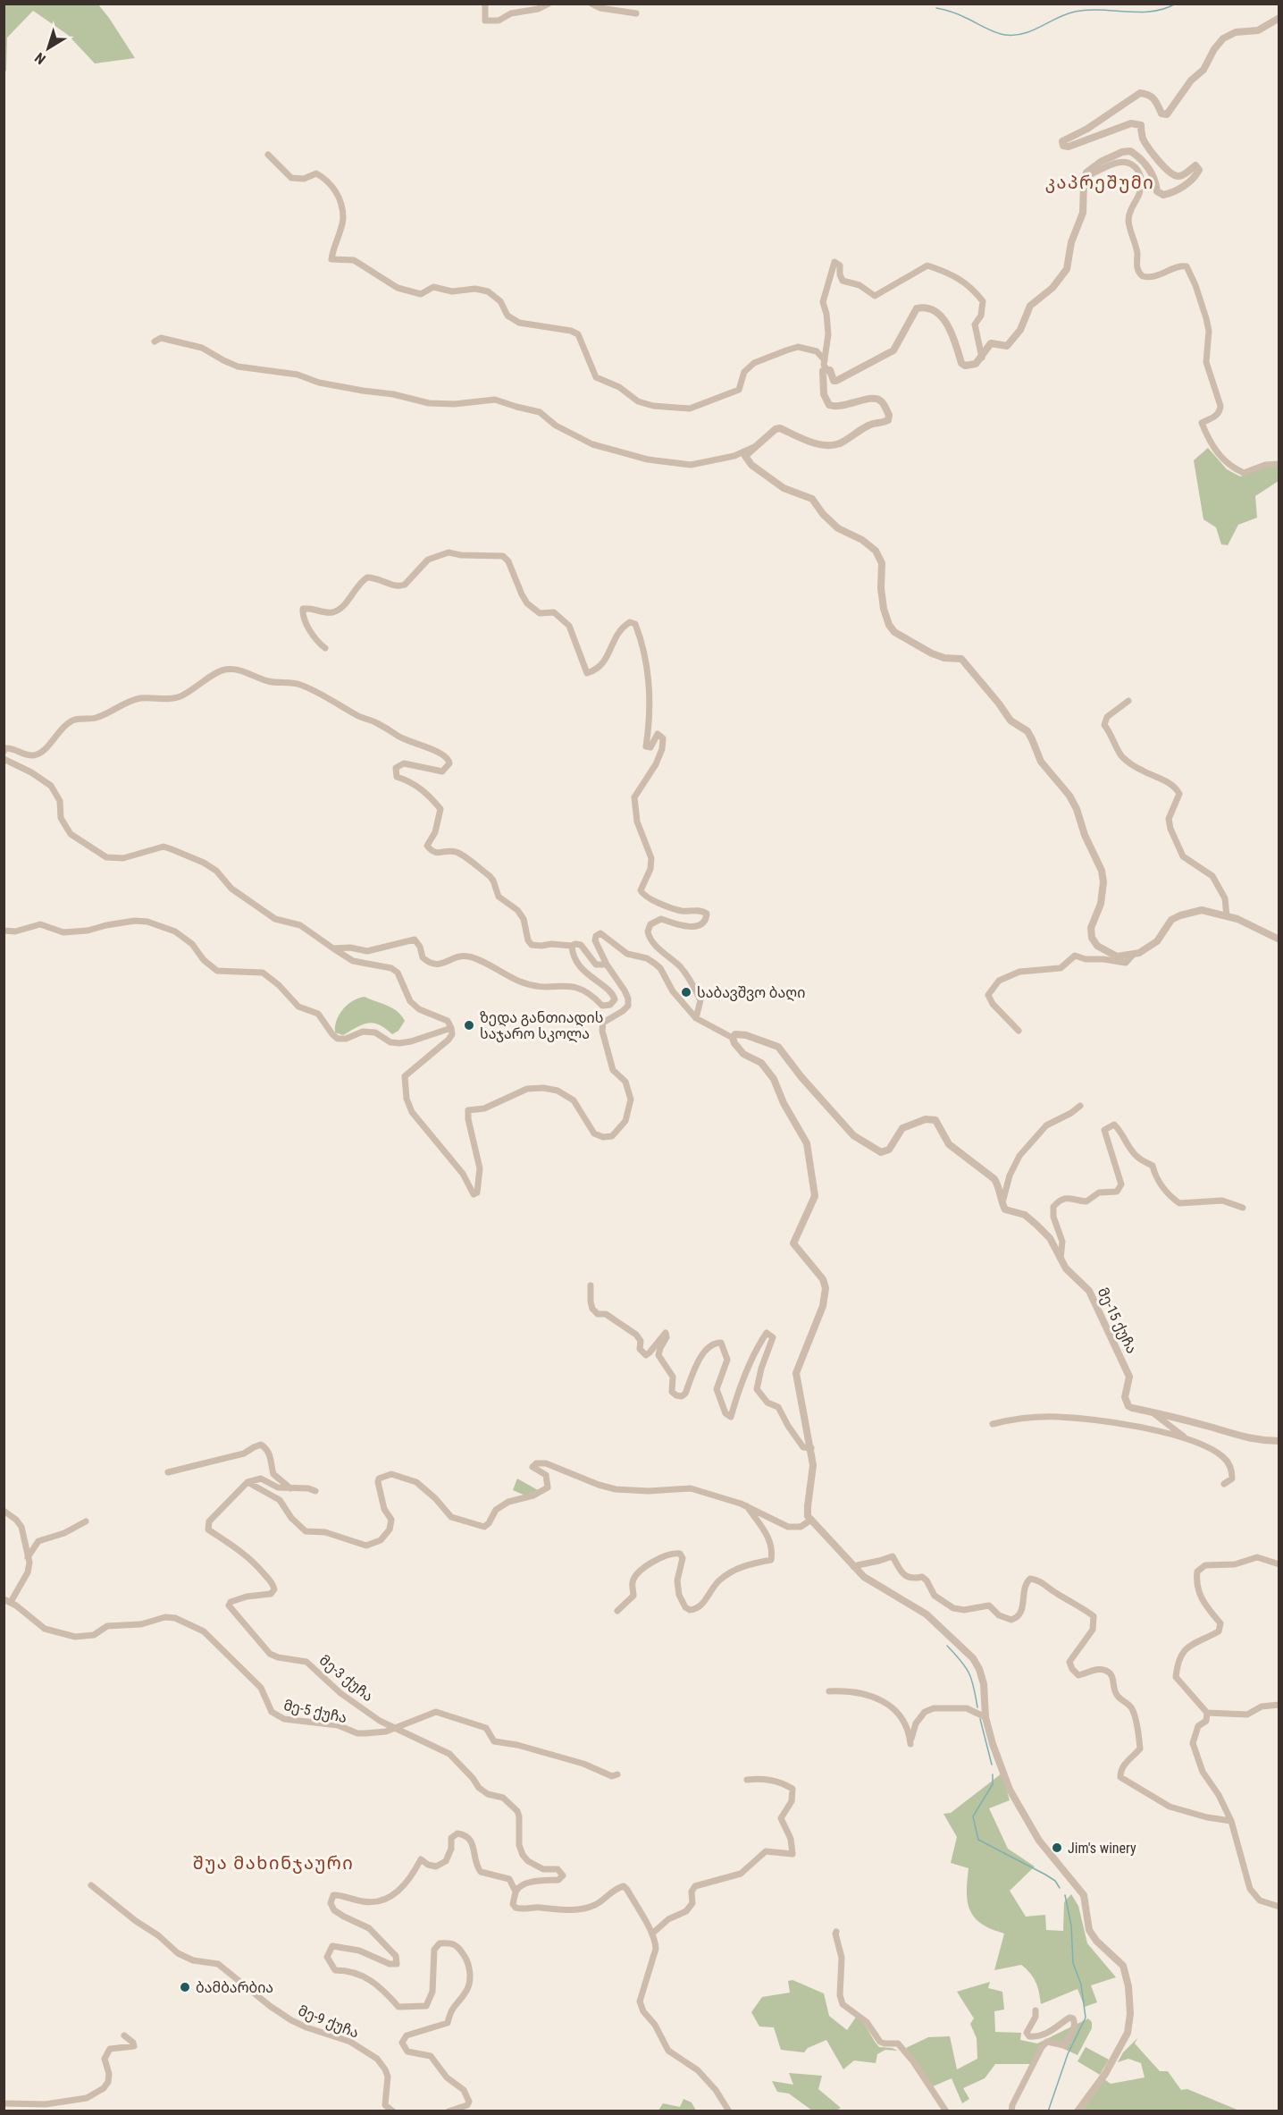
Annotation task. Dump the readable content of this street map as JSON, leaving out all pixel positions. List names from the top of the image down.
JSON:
{
  "streets": {
    "street": [
      "მე-15 ქუჩა",
      "მე-3 ქუჩა",
      "მე-5 ქუჩა",
      "მე-9 ქუჩა"
    ]
  },
  "crossings": [
    ["მე-3 ქუჩა", "მე-5 ქუჩა"]
  ],
  "districts": ["კაპრეშუმი", "შუა მახინჯაური"],
  "places": [
    "საბავშვო ბაღი",
    "ზედა განთიადის საჯარო სკოლა",
    "Jim's winery",
    "ბამბარბია"
  ],
  "north": "bottom left"
}
